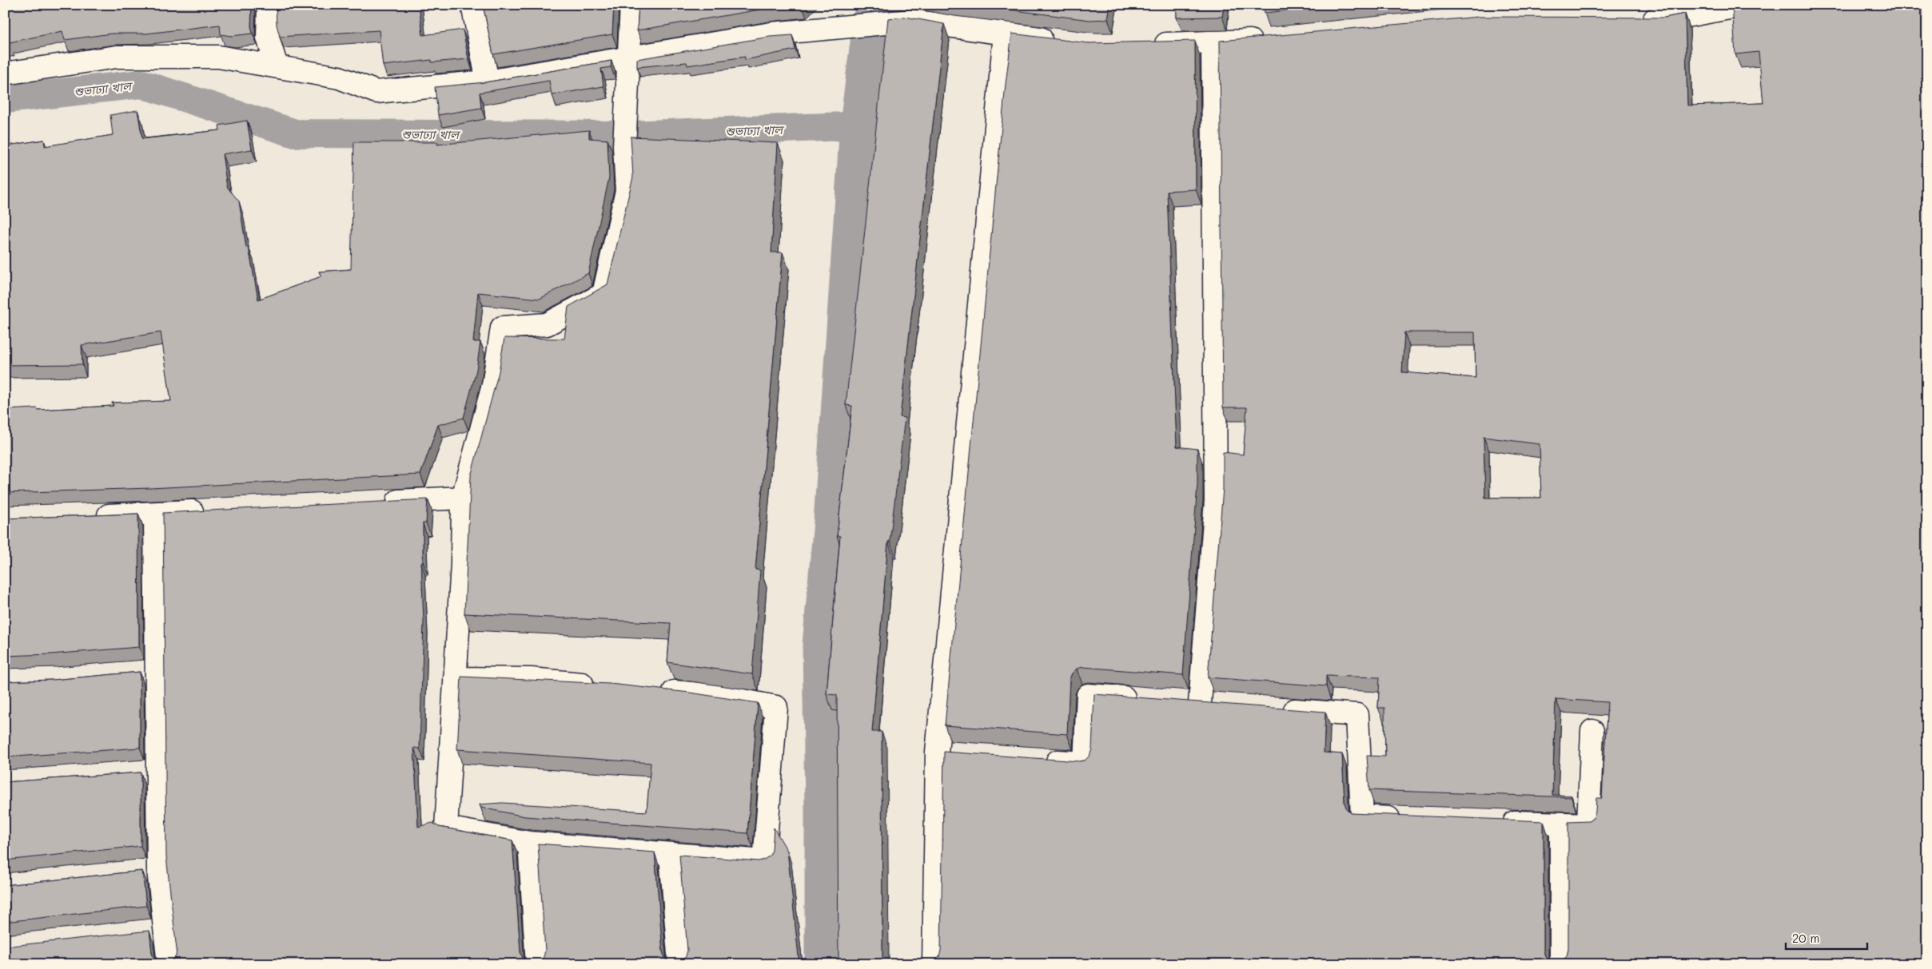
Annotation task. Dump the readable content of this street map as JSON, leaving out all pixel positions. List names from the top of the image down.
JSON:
{
  "water": ["শুভাঢ্যা খাল"],
  "scale_bar": "20 m"
}
